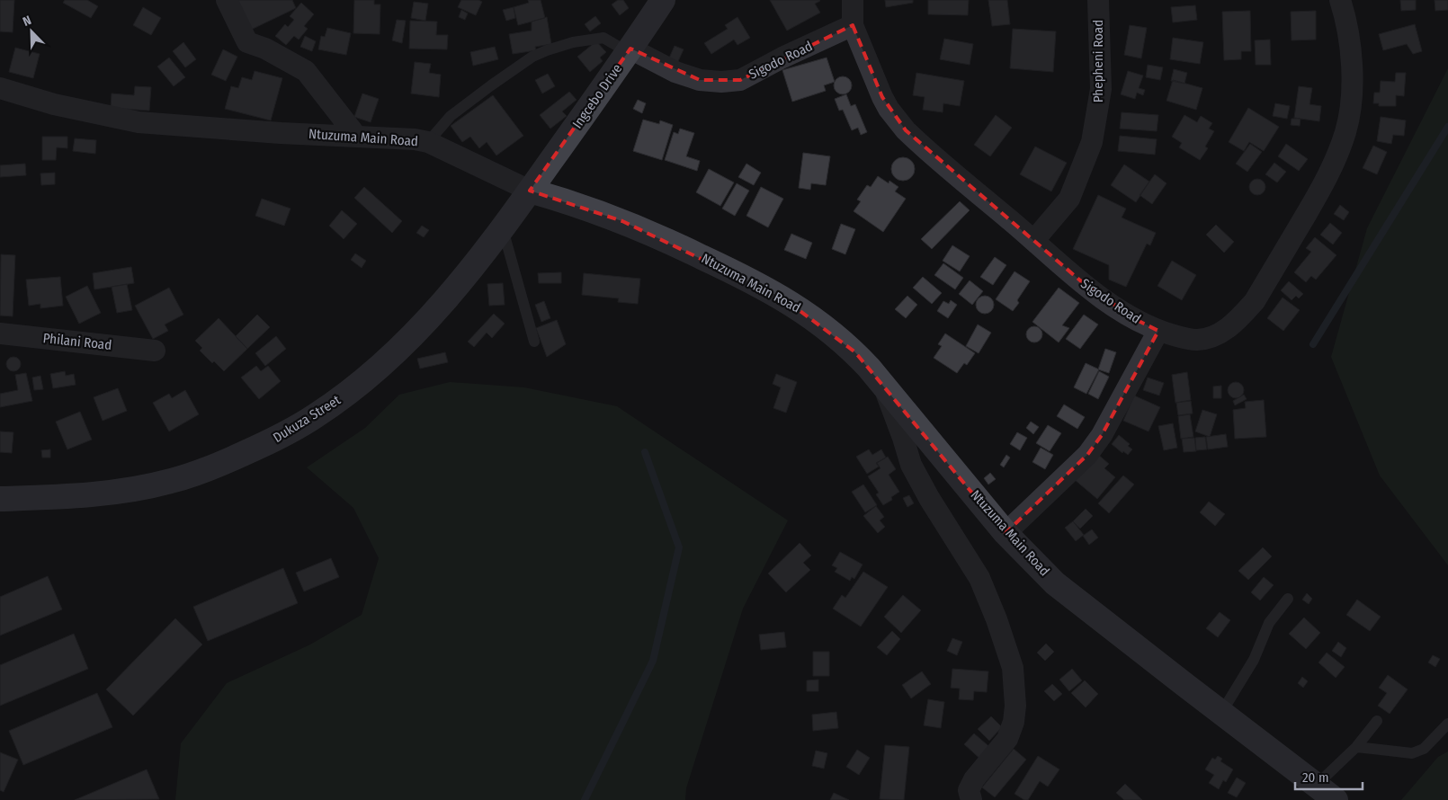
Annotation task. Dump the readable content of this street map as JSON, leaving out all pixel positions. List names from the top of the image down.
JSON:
{
  "streets": {
    "street": [
      "Sigodo Road",
      "Phepheni Road",
      "Ingcebo Drive",
      "Ntuzuma Main Road",
      "Philani Road",
      "Dukuza Street"
    ]
  },
  "crossings": [
    ["Sigodo Road", "Phepheni Road"],
    ["Sigodo Road", "Ingcebo Drive"],
    ["Ingcebo Drive", "Ntuzuma Main Road"],
    ["Ingcebo Drive", "Dukuza Street"],
    ["Ntuzuma Main Road", "Dukuza Street"]
  ],
  "scale_bar": "20 m",
  "north": "top left"
}
